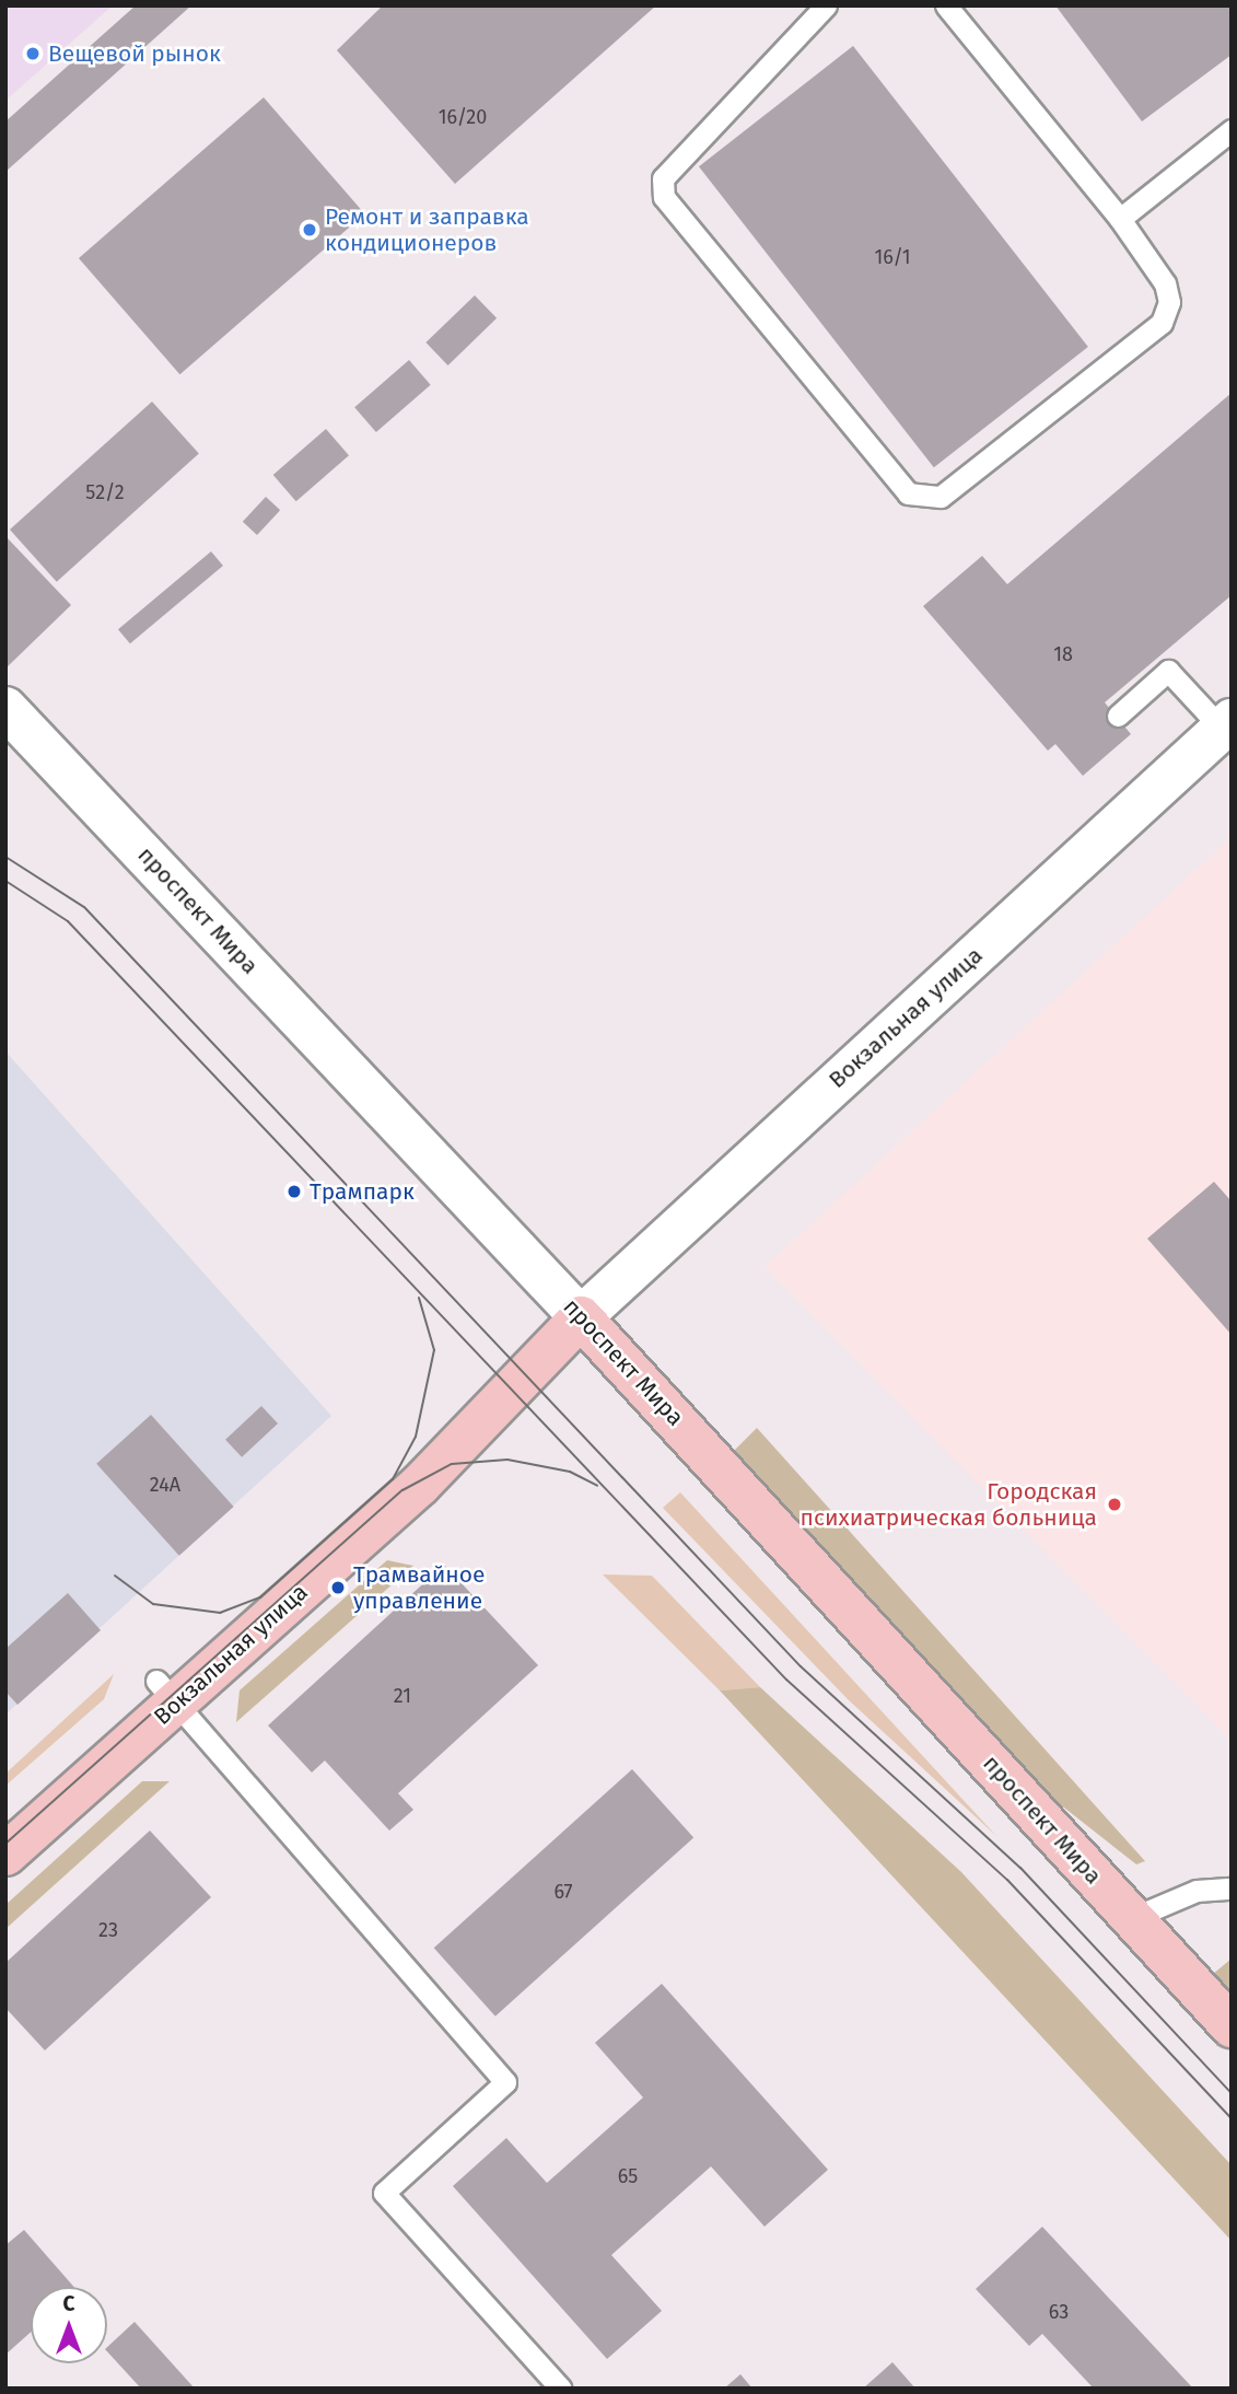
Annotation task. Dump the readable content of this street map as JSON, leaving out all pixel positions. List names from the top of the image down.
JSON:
{
  "streets": {
    "street": ["проспект Мира", "Вокзальная улица"]
  },
  "crossings": [
    ["проспект Мира", "Вокзальная улица"]
  ],
  "places": [
    "Вещевой рынок",
    "Ремонт и заправка кондиционеров",
    "Трампарк",
    "Городская психиатрическая больница",
    "Трамвайное управление"
  ],
  "house_numbers": [
    "16/20",
    "16/1",
    "52/2",
    "18",
    "24А",
    "21",
    "67",
    "23",
    "65",
    "63"
  ],
  "north": "top"
}
